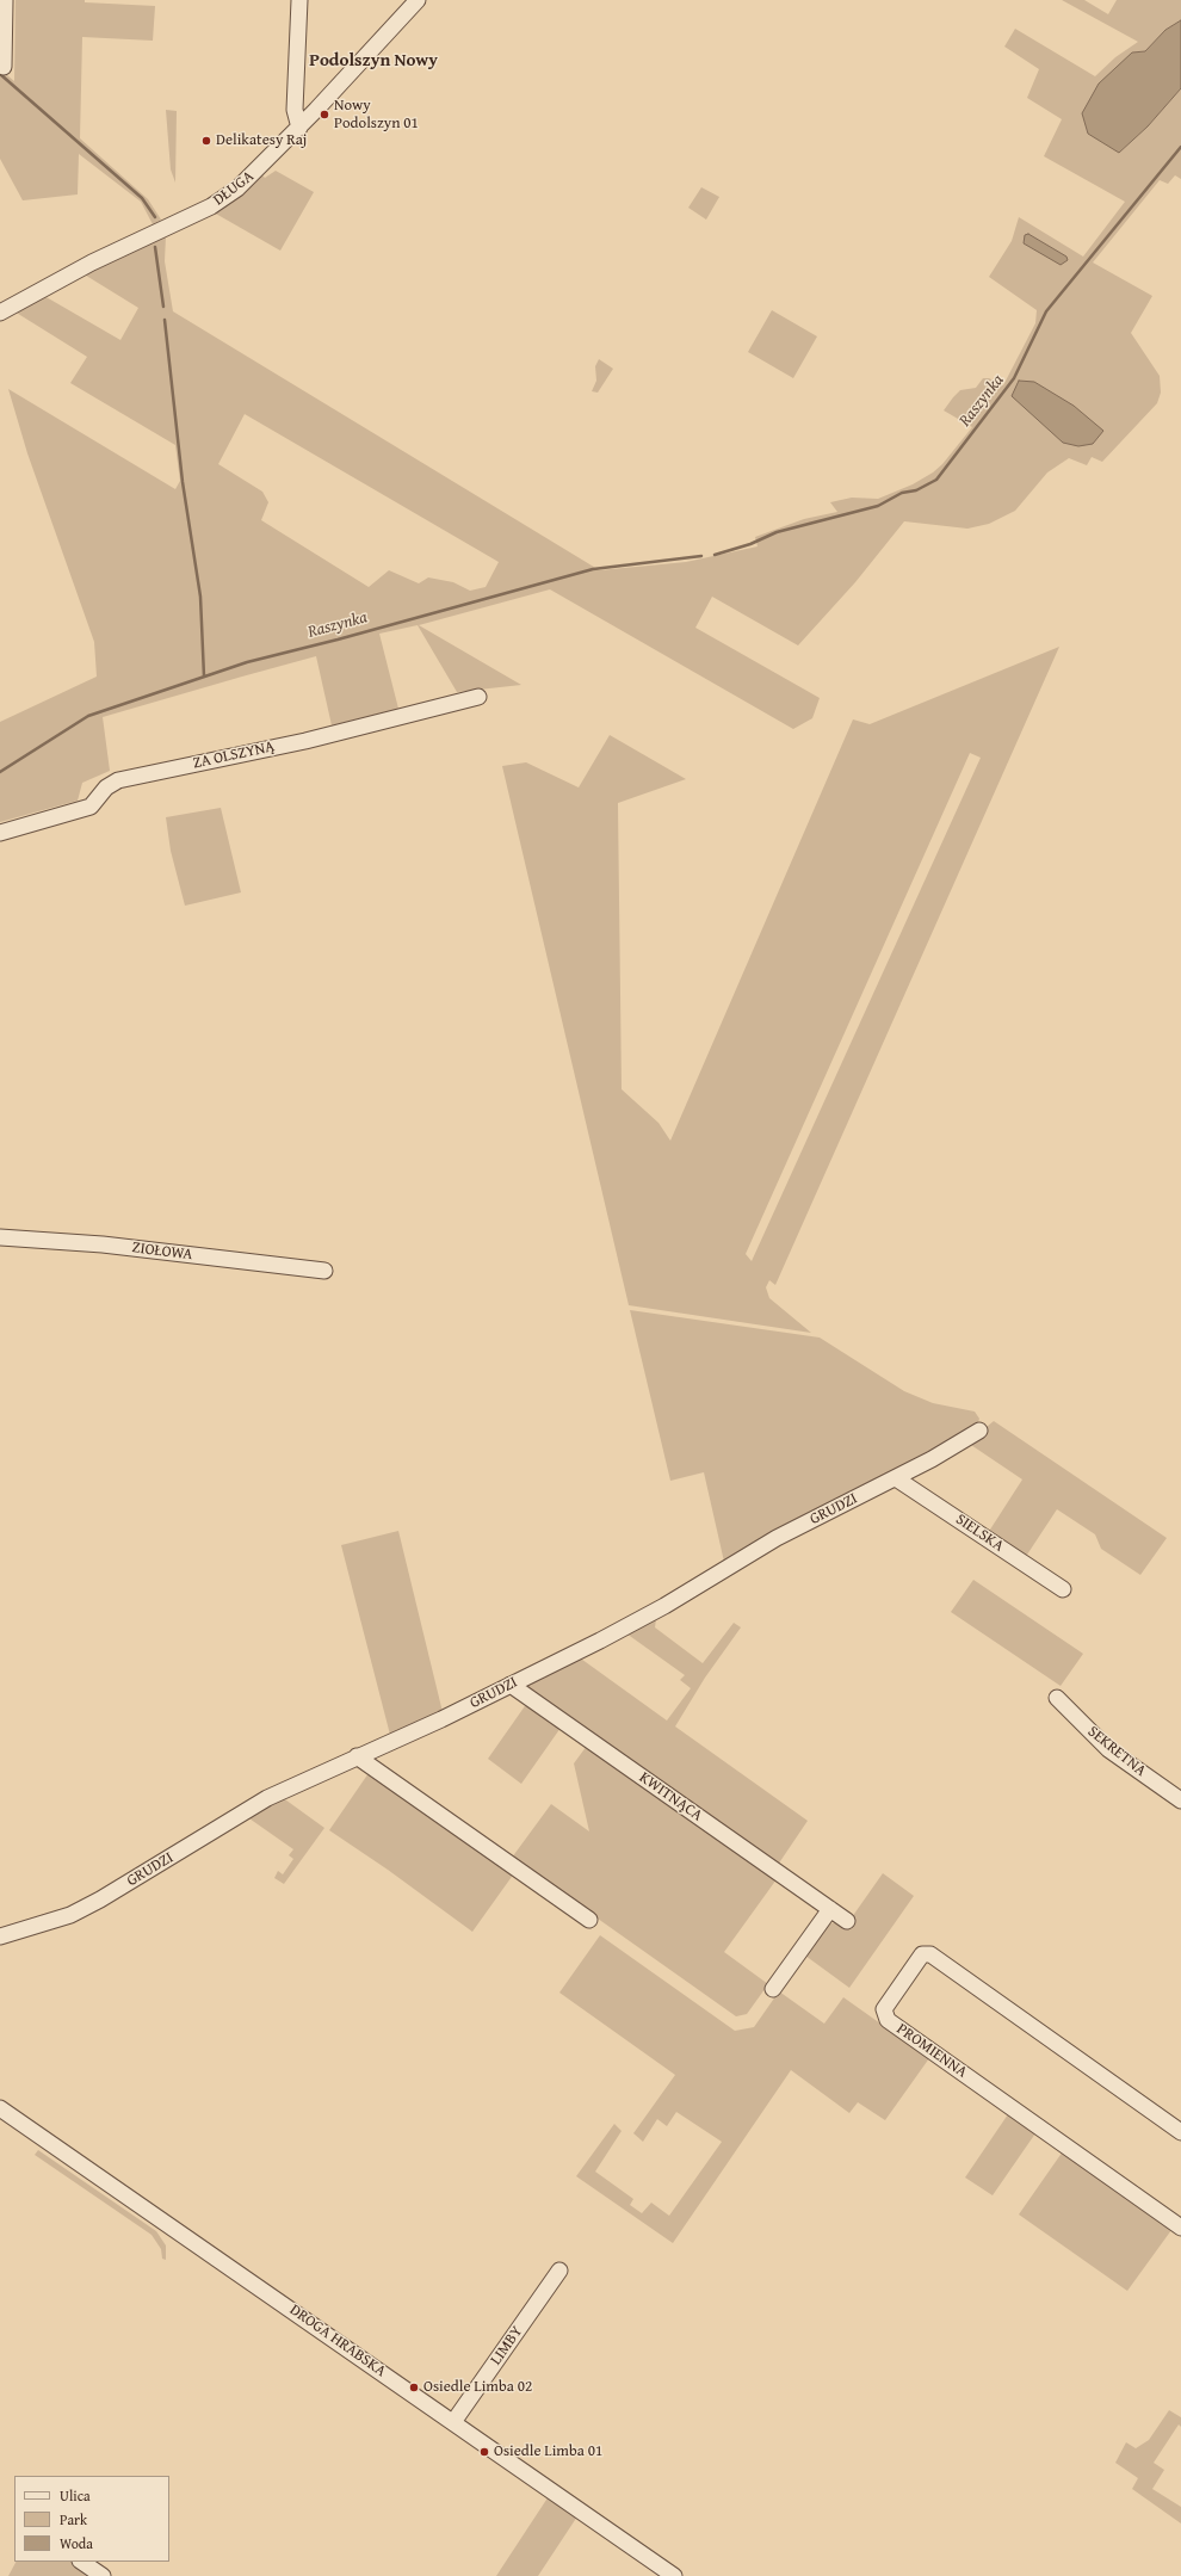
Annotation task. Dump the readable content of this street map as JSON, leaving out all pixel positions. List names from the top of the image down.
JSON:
{
  "streets": {
    "street": [
      "DŁUGA",
      "ZA OLSZYNĄ",
      "ZIOŁOWA",
      "GRUDZI",
      "SIELSKA",
      "SEKRETNA",
      "KWITNĄCA",
      "PROMIENNA",
      "DROGA HRABSKA",
      "LIMBY"
    ]
  },
  "crossings": [
    ["GRUDZI", "SIELSKA"],
    ["GRUDZI", "KWITNĄCA"],
    ["DROGA HRABSKA", "LIMBY"]
  ],
  "districts": ["Podolszyn Nowy"],
  "water": ["Raszynka"],
  "places": [
    "Nowy Podolszyn 01",
    "Delikatesy Raj",
    "Osiedle Limba 02",
    "Osiedle Limba 01"
  ],
  "legend": ["Ulica", "Park", "Woda"]
}
